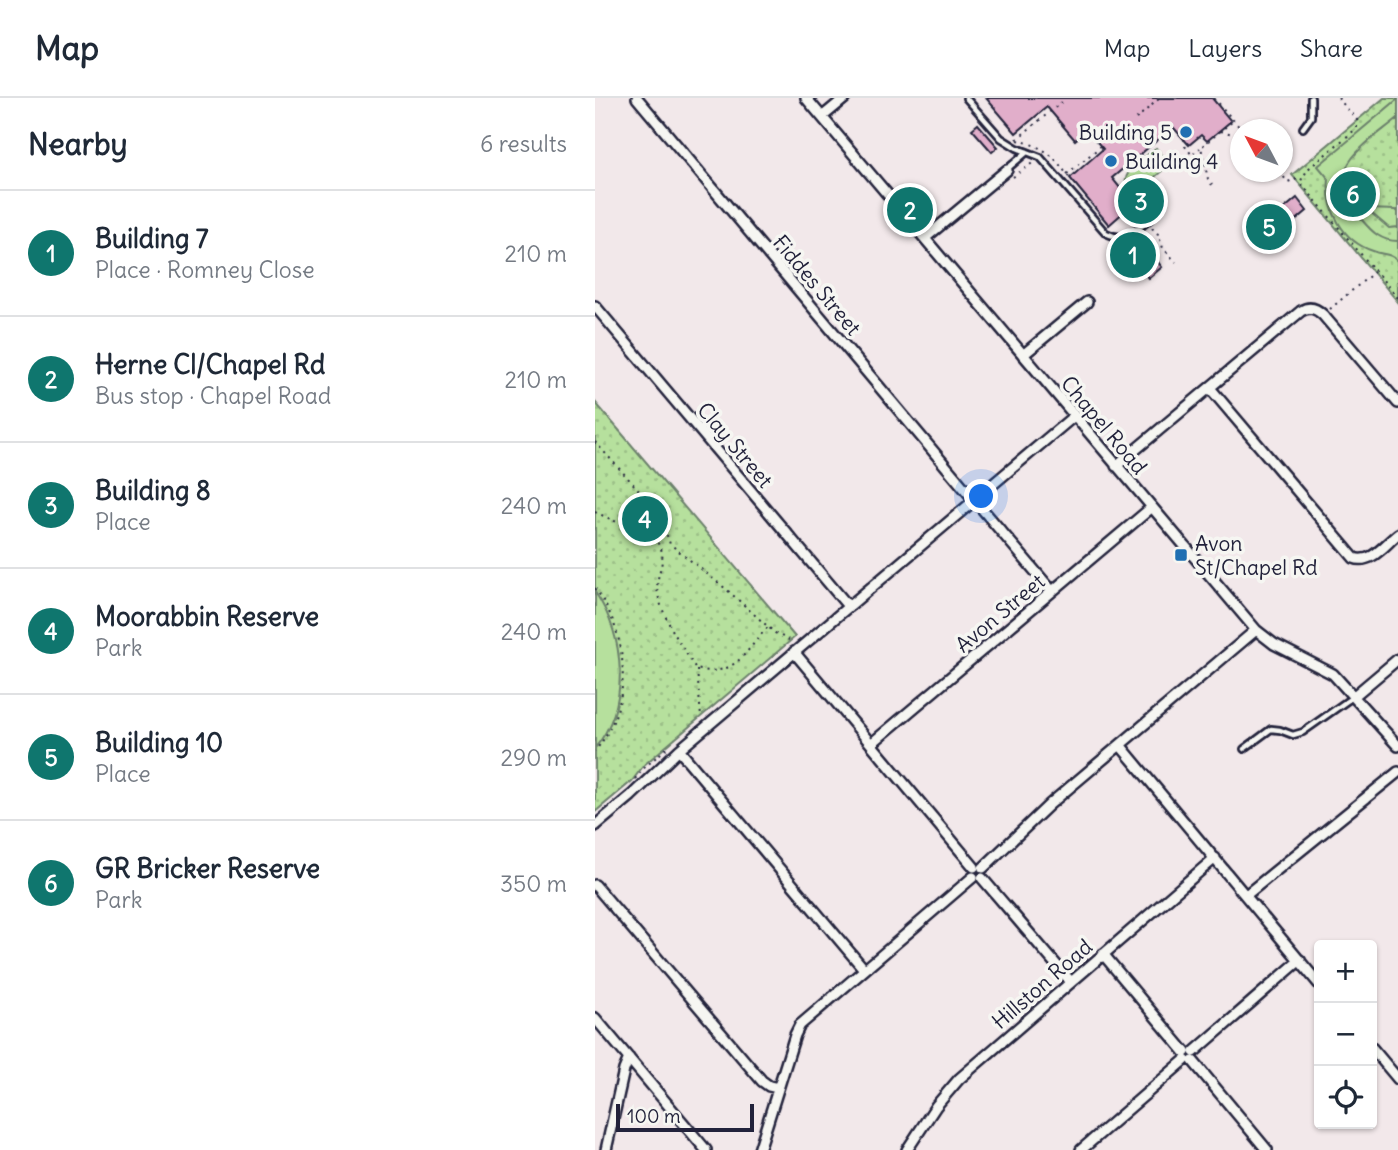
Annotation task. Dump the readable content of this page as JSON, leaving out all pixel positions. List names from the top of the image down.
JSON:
{
  "streets": {
    "street": [
      "Fiddes Street",
      "Chapel Road",
      "Clay Street",
      "Avon Street",
      "Hillston Road"
    ]
  },
  "crossings": [
    ["Fiddes Street", "Avon Street"],
    ["Chapel Road", "Avon Street"]
  ],
  "places": {
    "other": ["Building 5", "Building 4"],
    "transit": ["Avon St/Chapel Rd"]
  },
  "scale_bar": "100 m",
  "north": "top left",
  "page": {
    "header": "Map",
    "nav": ["Map", "Layers", "Share"],
    "heading": ["Nearby", "6 results"],
    "pins": [
      "6",
      "3",
      "2",
      "5",
      "1",
      "4"
    ],
    "list": [
      {
        "mark": "1",
        "name": "Building 7",
        "note": "Place · Romney Close",
        "value": "210 m"
      },
      {
        "mark": "2",
        "name": "Herne Cl/Chapel Rd",
        "note": "Bus stop · Chapel Road",
        "value": "210 m"
      },
      {
        "mark": "3",
        "name": "Building 8",
        "note": "Place",
        "value": "240 m"
      },
      {
        "mark": "4",
        "name": "Moorabbin Reserve",
        "note": "Park",
        "value": "240 m"
      },
      {
        "mark": "5",
        "name": "Building 10",
        "note": "Place",
        "value": "290 m"
      },
      {
        "mark": "6",
        "name": "GR Bricker Reserve",
        "note": "Park",
        "value": "350 m"
      }
    ],
    "map_buttons": ["+", "−"],
    "scale": "100 m"
  }
}
